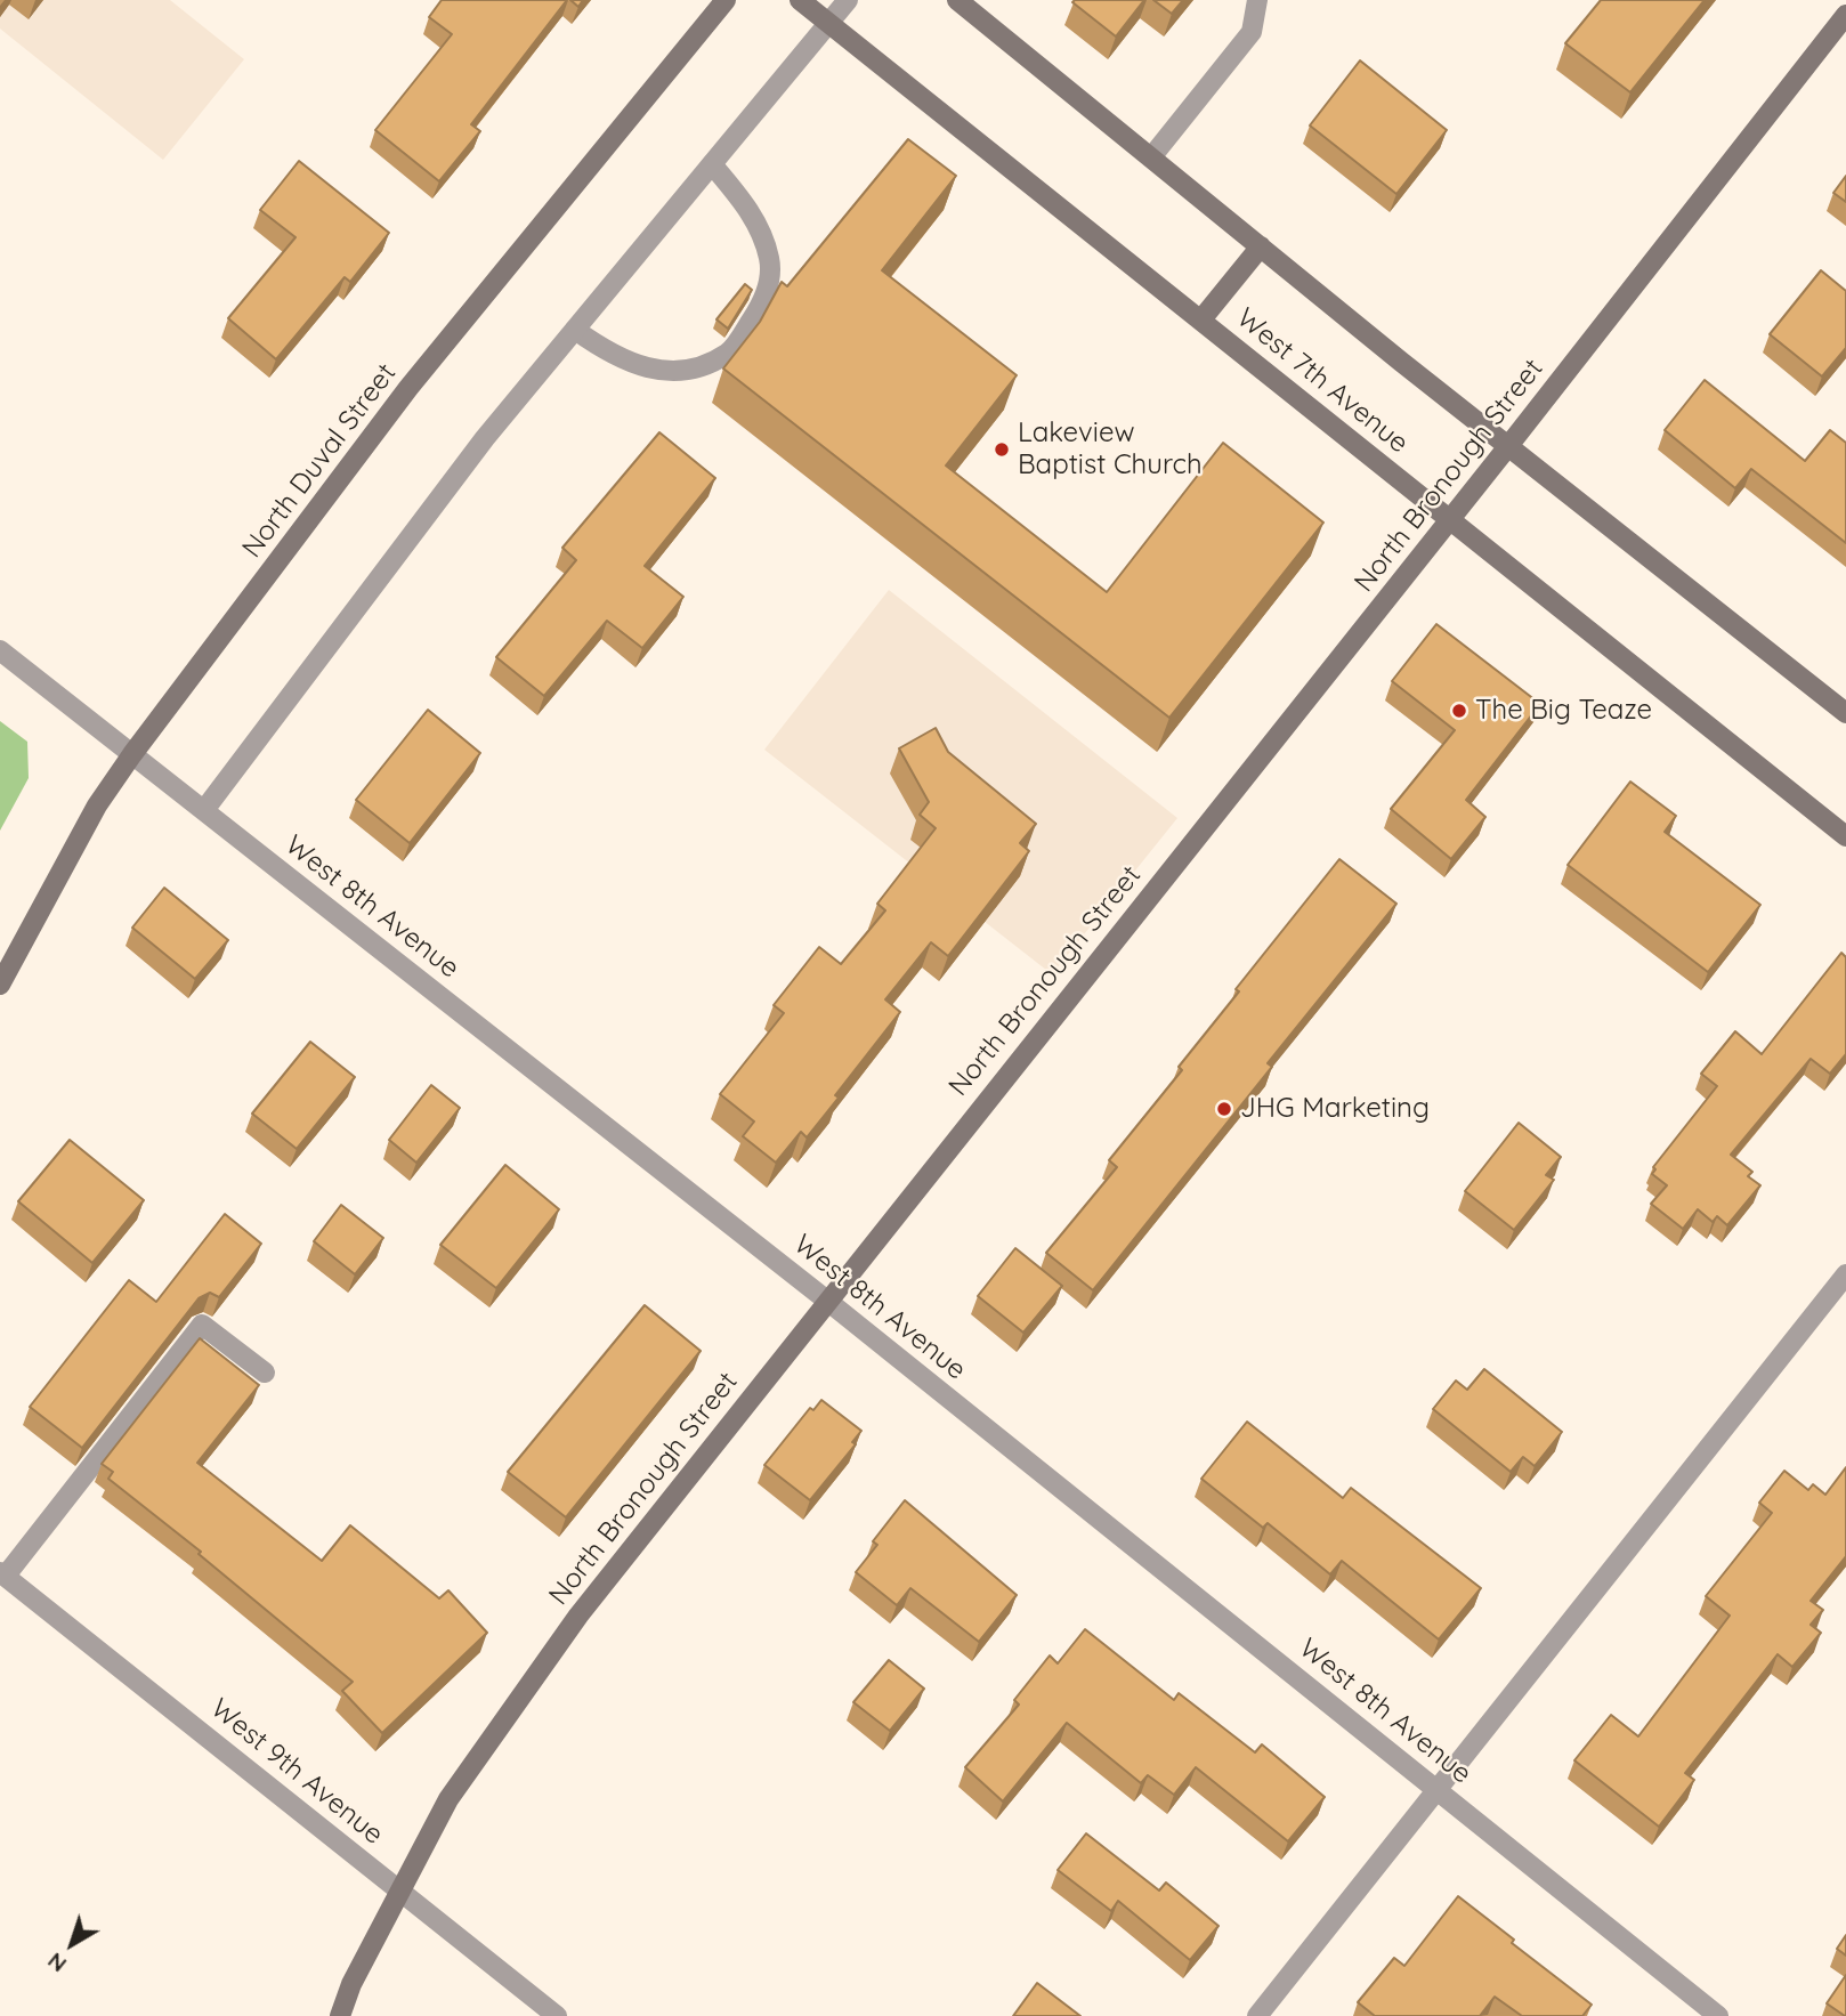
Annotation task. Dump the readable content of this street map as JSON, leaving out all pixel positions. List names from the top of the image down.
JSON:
{
  "streets": {
    "main road": ["West 7th Avenue", "North Duval Street", "North Bronough Street"],
    "street": ["West 8th Avenue", "West 9th Avenue"]
  },
  "crossings": [
    ["West 7th Avenue", "North Bronough Street"],
    ["North Duval Street", "West 8th Avenue"],
    ["North Bronough Street", "West 8th Avenue"],
    ["North Bronough Street", "West 9th Avenue"]
  ],
  "places": ["Lakeview Baptist Church", "The Big Teaze", "JHG Marketing"],
  "north": "bottom left"
}
